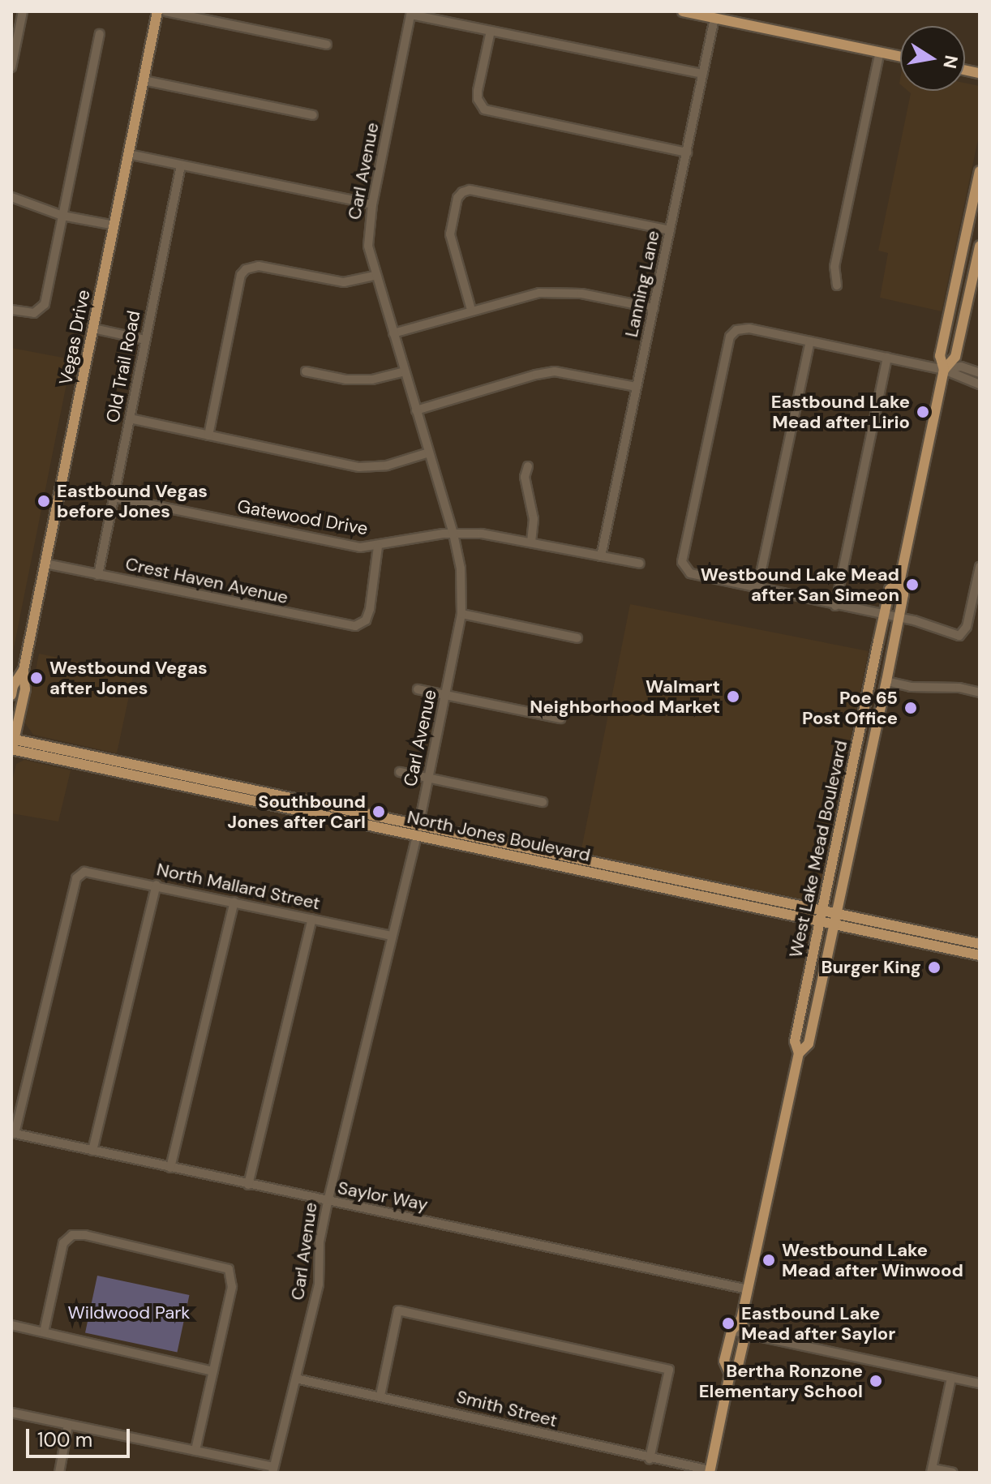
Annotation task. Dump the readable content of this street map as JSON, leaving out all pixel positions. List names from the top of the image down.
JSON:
{
  "streets": {
    "main road": ["Vegas Drive", "North Jones Boulevard", "West Lake Mead Boulevard"],
    "street": [
      "Carl Avenue",
      "Lanning Lane",
      "Old Trail Road",
      "Gatewood Drive",
      "Crest Haven Avenue",
      "North Mallard Street",
      "Saylor Way",
      "Smith Street"
    ]
  },
  "crossings": [
    ["Carl Avenue", "Gatewood Drive"],
    ["Carl Avenue", "North Jones Boulevard"],
    ["Carl Avenue", "North Mallard Street"],
    ["Carl Avenue", "Saylor Way"],
    ["Carl Avenue", "Smith Street"],
    ["Lanning Lane", "Gatewood Drive"],
    ["Vegas Drive", "Crest Haven Avenue"],
    ["Vegas Drive", "North Jones Boulevard"],
    ["Old Trail Road", "Gatewood Drive"],
    ["Old Trail Road", "Crest Haven Avenue"],
    ["Gatewood Drive", "Crest Haven Avenue"],
    ["North Jones Boulevard", "West Lake Mead Boulevard"],
    ["West Lake Mead Boulevard", "Saylor Way"],
    ["West Lake Mead Boulevard", "Smith Street"],
    ["North Mallard Street", "Saylor Way"]
  ],
  "parks": ["Wildwood Park"],
  "places": [
    "Eastbound Lake Mead after Lirio",
    "Eastbound Vegas before Jones",
    "Westbound Lake Mead after San Simeon",
    "Westbound Vegas after Jones",
    "Walmart Neighborhood Market",
    "Poe 65 Post Office",
    "Southbound Jones after Carl",
    "Burger King",
    "Westbound Lake Mead after Winwood",
    "Eastbound Lake Mead after Saylor",
    "Bertha Ronzone Elementary School"
  ],
  "scale_bar": "100 m",
  "north": "right"
}
